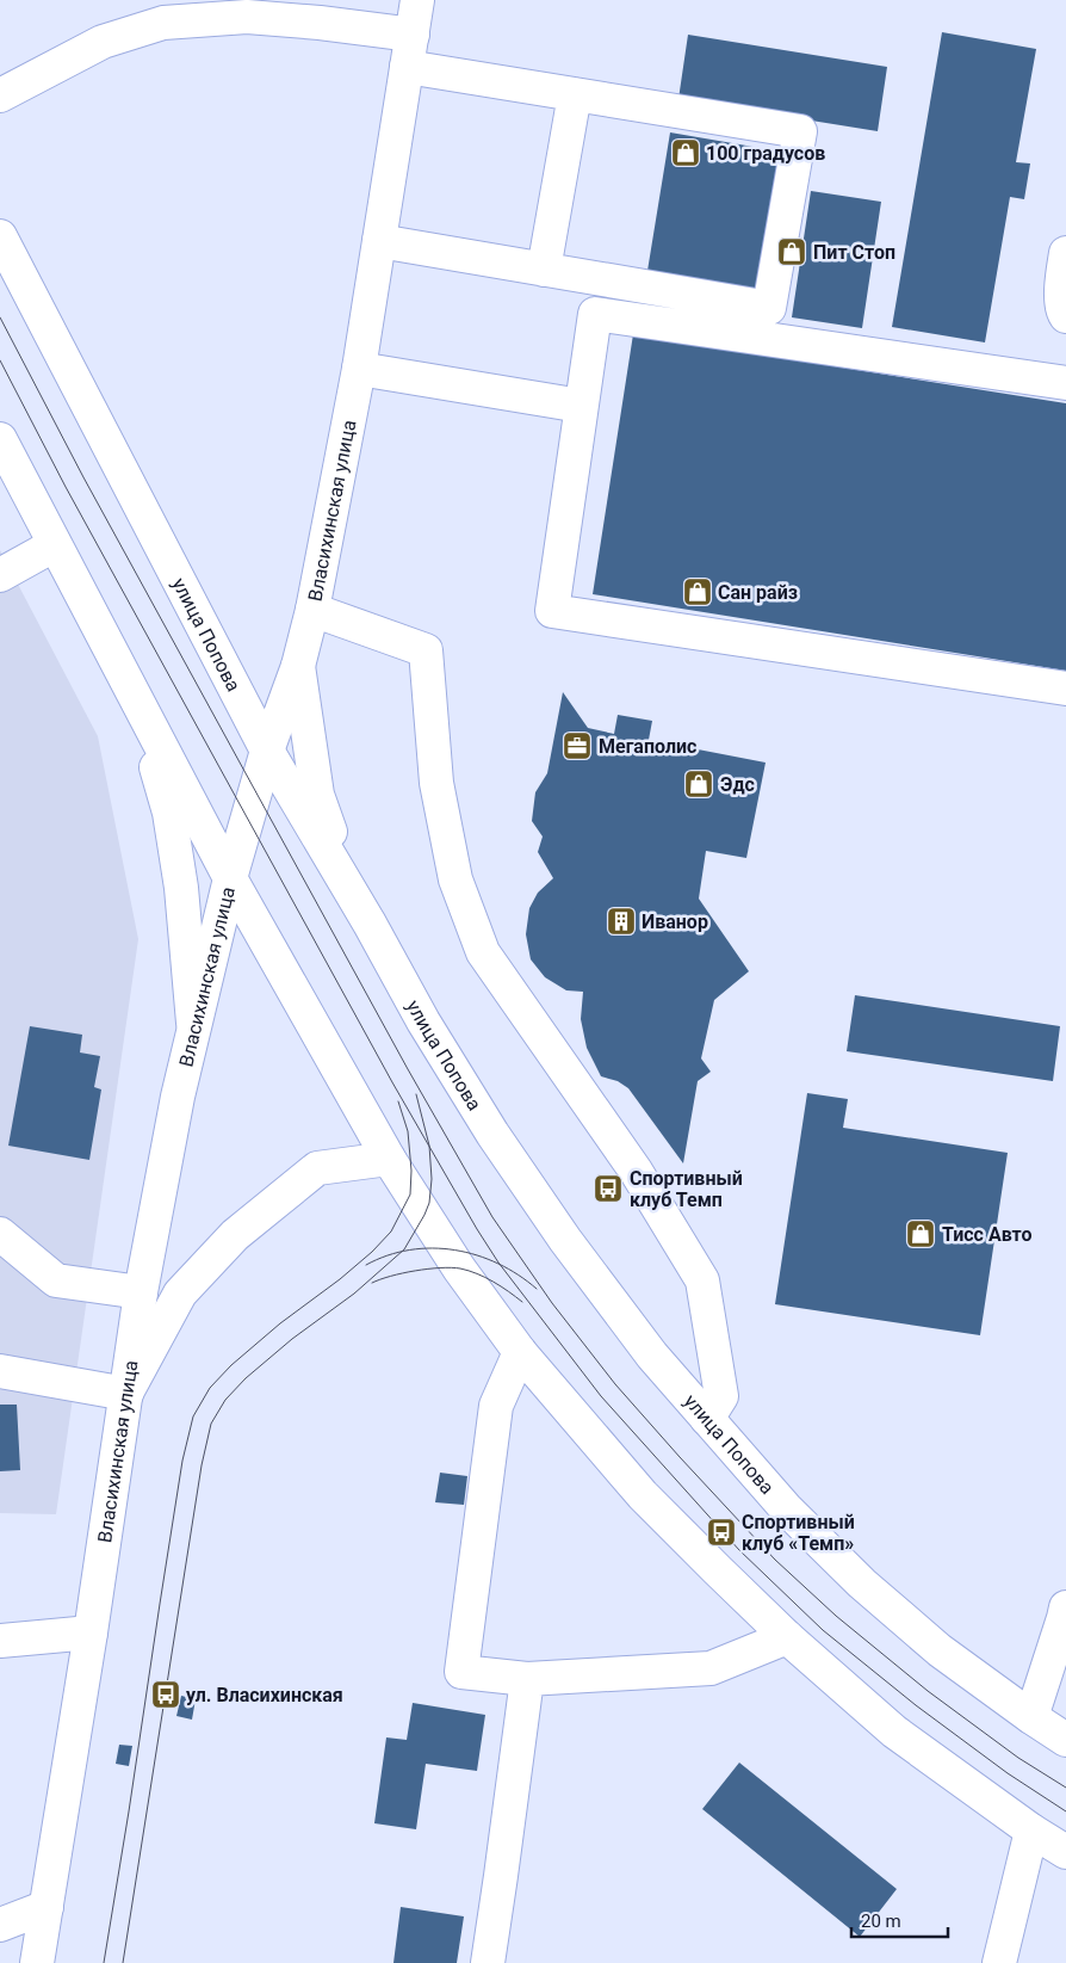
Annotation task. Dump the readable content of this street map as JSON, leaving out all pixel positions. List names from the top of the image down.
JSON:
{
  "streets": {
    "main road": ["Власихинская улица", "улица Попова"]
  },
  "crossings": [
    ["Власихинская улица", "улица Попова"]
  ],
  "places": {
    "shop": [
      "100 градусов",
      "Пит Стоп",
      "Сан райз",
      "Эдс",
      "Тисс Авто"
    ],
    "office": ["Мегаполис"],
    "building": ["Иванор"],
    "bus stop": ["Спортивный клуб Темп", "Спортивный клуб «Темп»", "ул. Власихинская"]
  },
  "scale_bar": "20 m"
}
